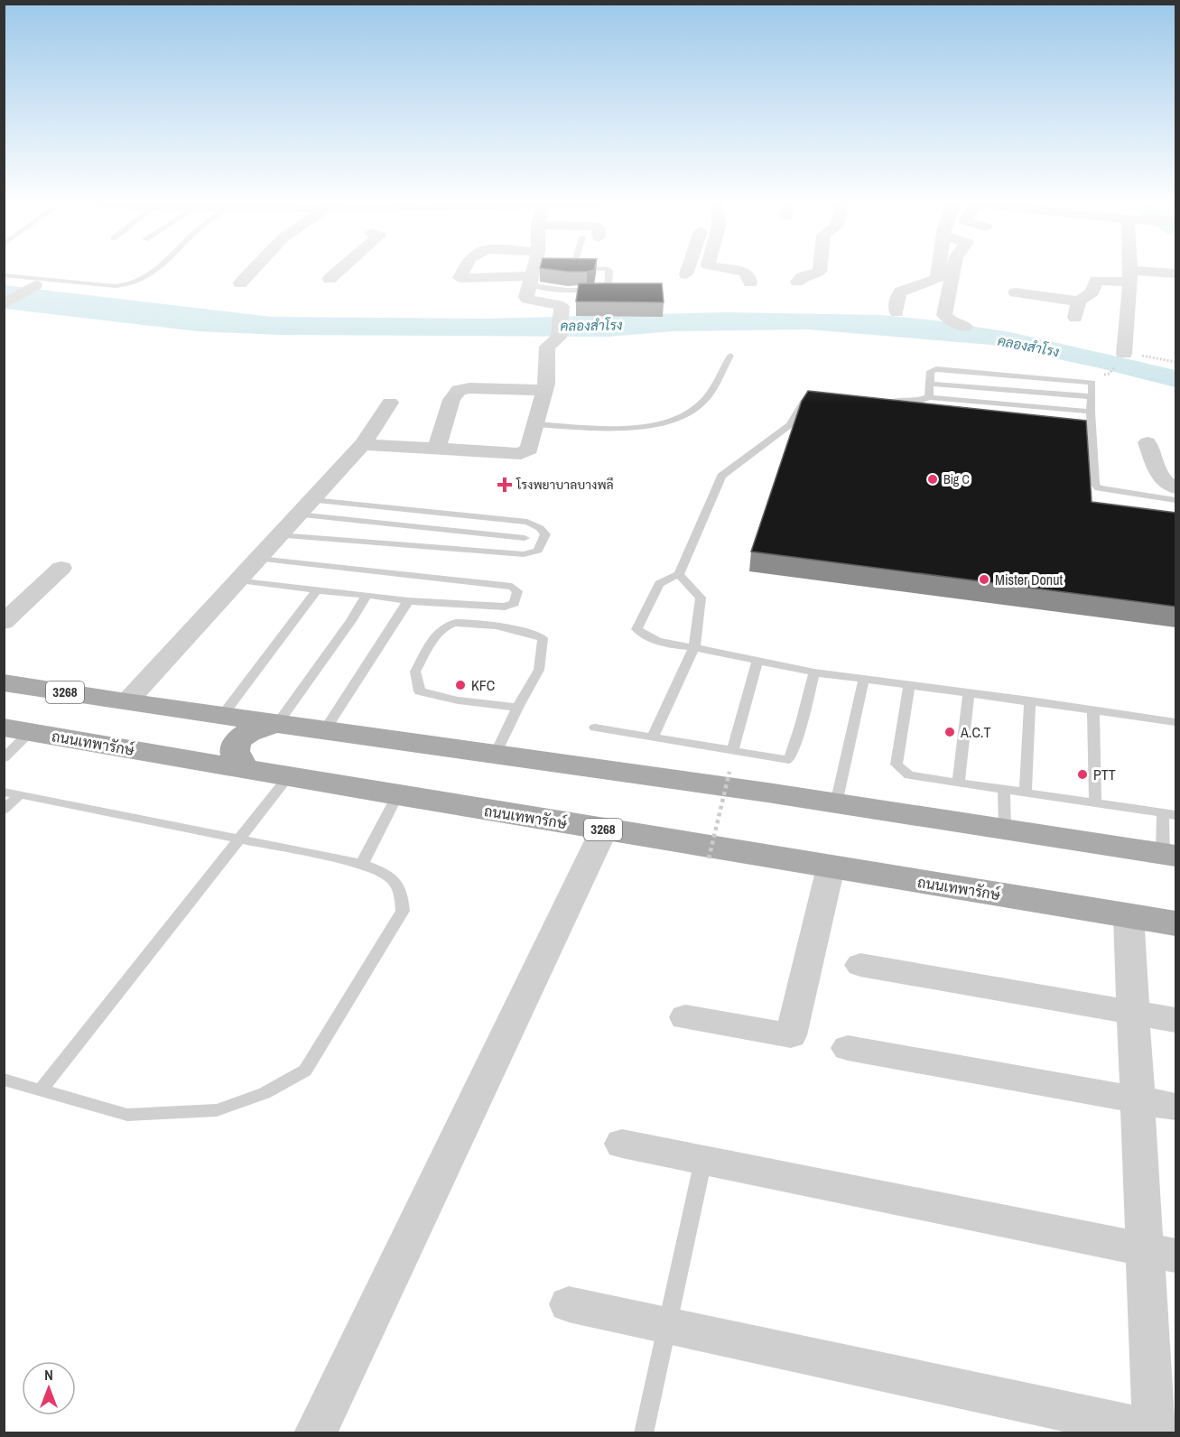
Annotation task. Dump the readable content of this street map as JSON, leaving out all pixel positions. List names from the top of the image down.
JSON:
{
  "streets": {
    "main road": ["3268", "ถนนเทพารักษ์"]
  },
  "water": ["คลองสำโรง"],
  "places": {
    "other": [
      "Big C",
      "Mister Donut",
      "KFC",
      "A.C.T",
      "PTT"
    ],
    "health": ["โรงพยาบาลบางพลี"]
  },
  "north": "top"
}
